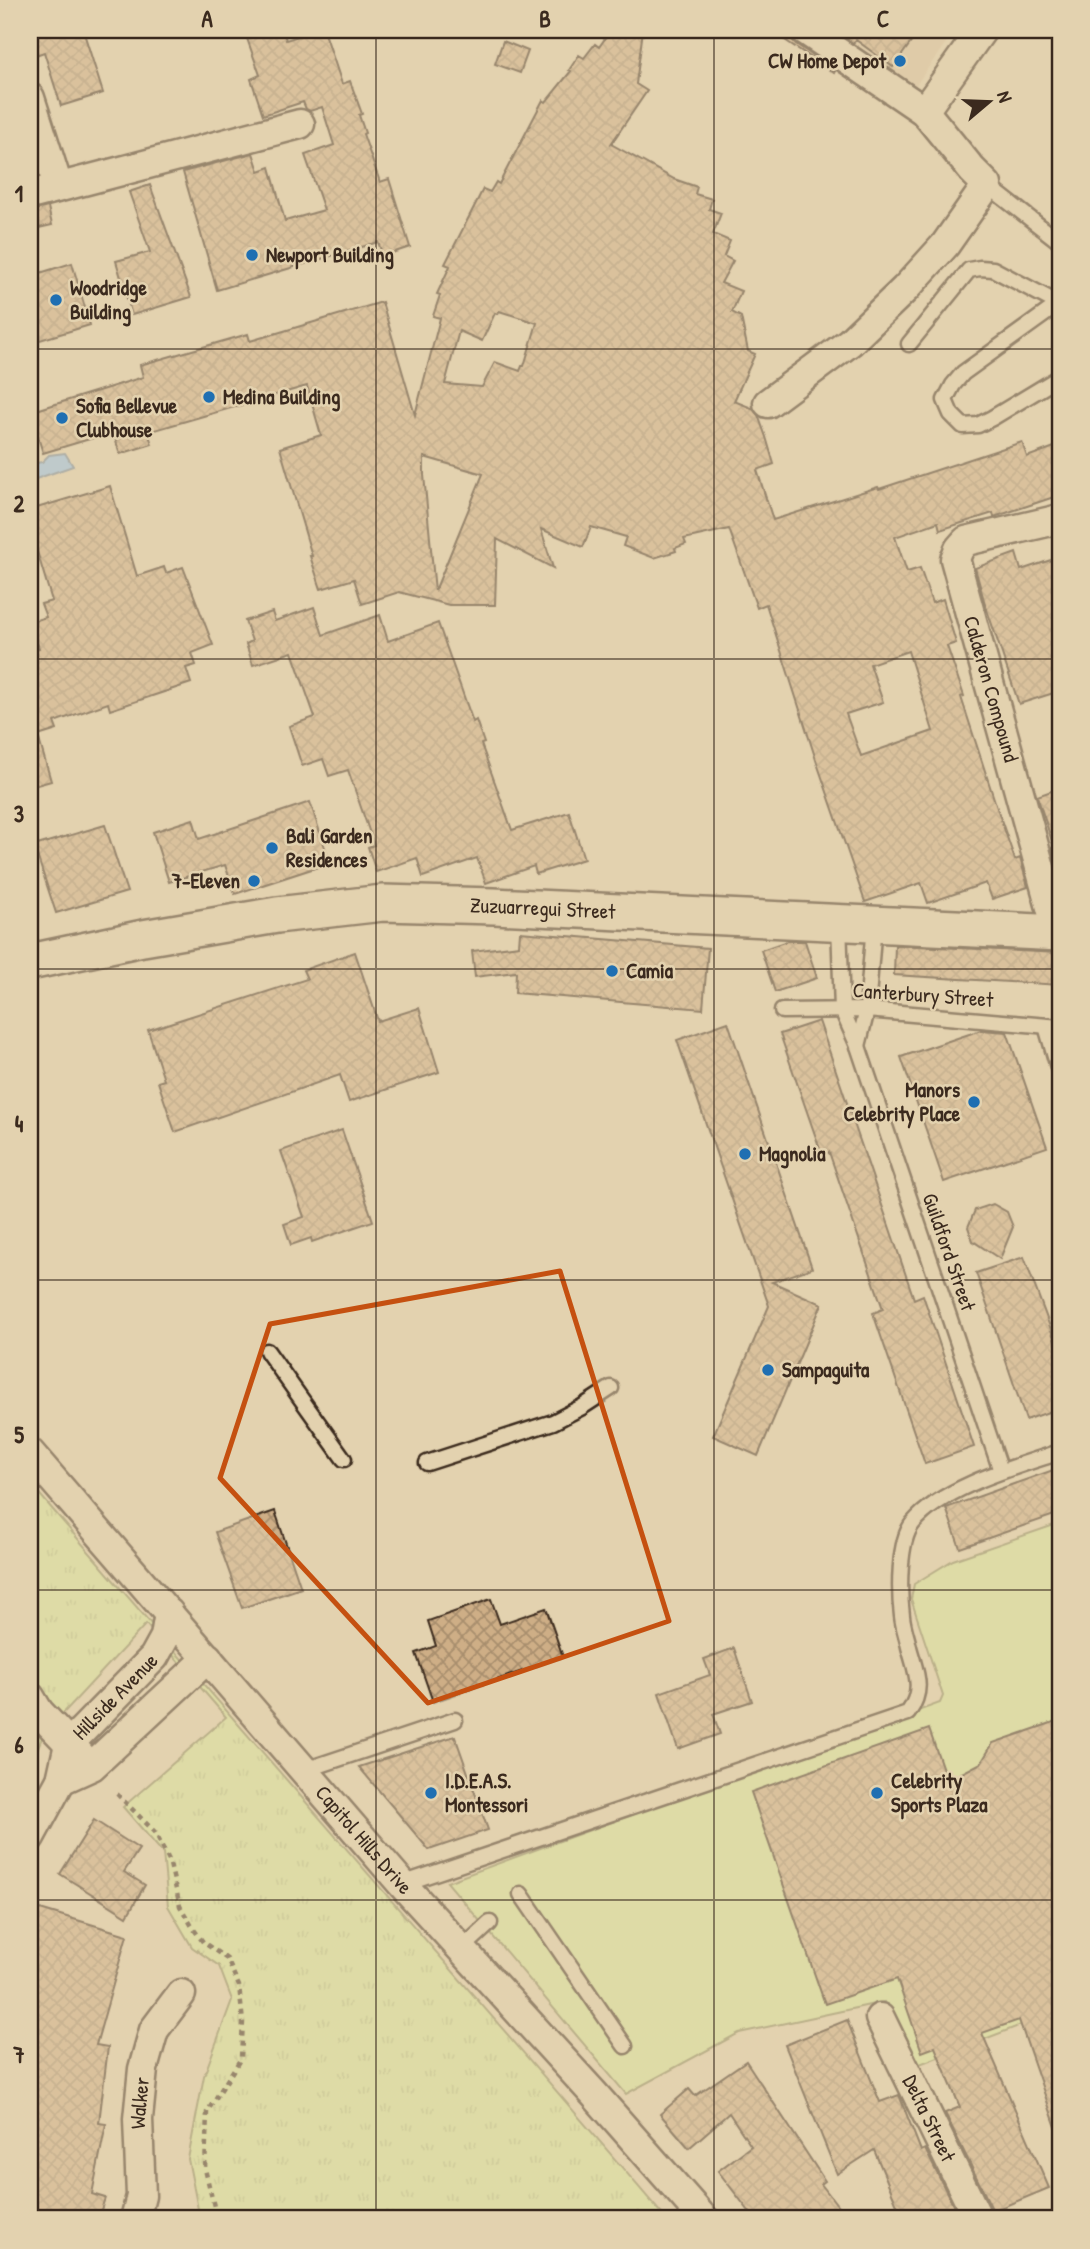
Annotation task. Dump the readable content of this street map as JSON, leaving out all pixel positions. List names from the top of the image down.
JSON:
{
  "streets": {
    "street": [
      "Calderon Compound",
      "Zuzuarregui Street",
      "Hillside Avenue",
      "Capitol Hills Drive",
      "Walker",
      "Delta Street"
    ],
    "lane": ["Canterbury Street", "Guildford Street"]
  },
  "crossings": [
    ["Calderon Compound", "Zuzuarregui Street"],
    ["Zuzuarregui Street", "Guildford Street"],
    ["Canterbury Street", "Guildford Street"],
    ["Hillside Avenue", "Capitol Hills Drive"]
  ],
  "places": [
    "CW Home Depot",
    "Newport Building",
    "Woodridge Building",
    "Medina Building",
    "Sofia Bellevue Clubhouse",
    "Bali Garden Residences",
    "7-Eleven",
    "Camia",
    "Manors Celebrity Place",
    "Magnolia",
    "Sampaguita",
    "I.D.E.A.S. Montessori",
    "Celebrity Sports Plaza"
  ],
  "north": "right",
  "grid": {
    "columns": ["A", "B", "C"],
    "rows": [
      "1",
      "2",
      "3",
      "4",
      "5",
      "6",
      "7"
    ]
  }
}
